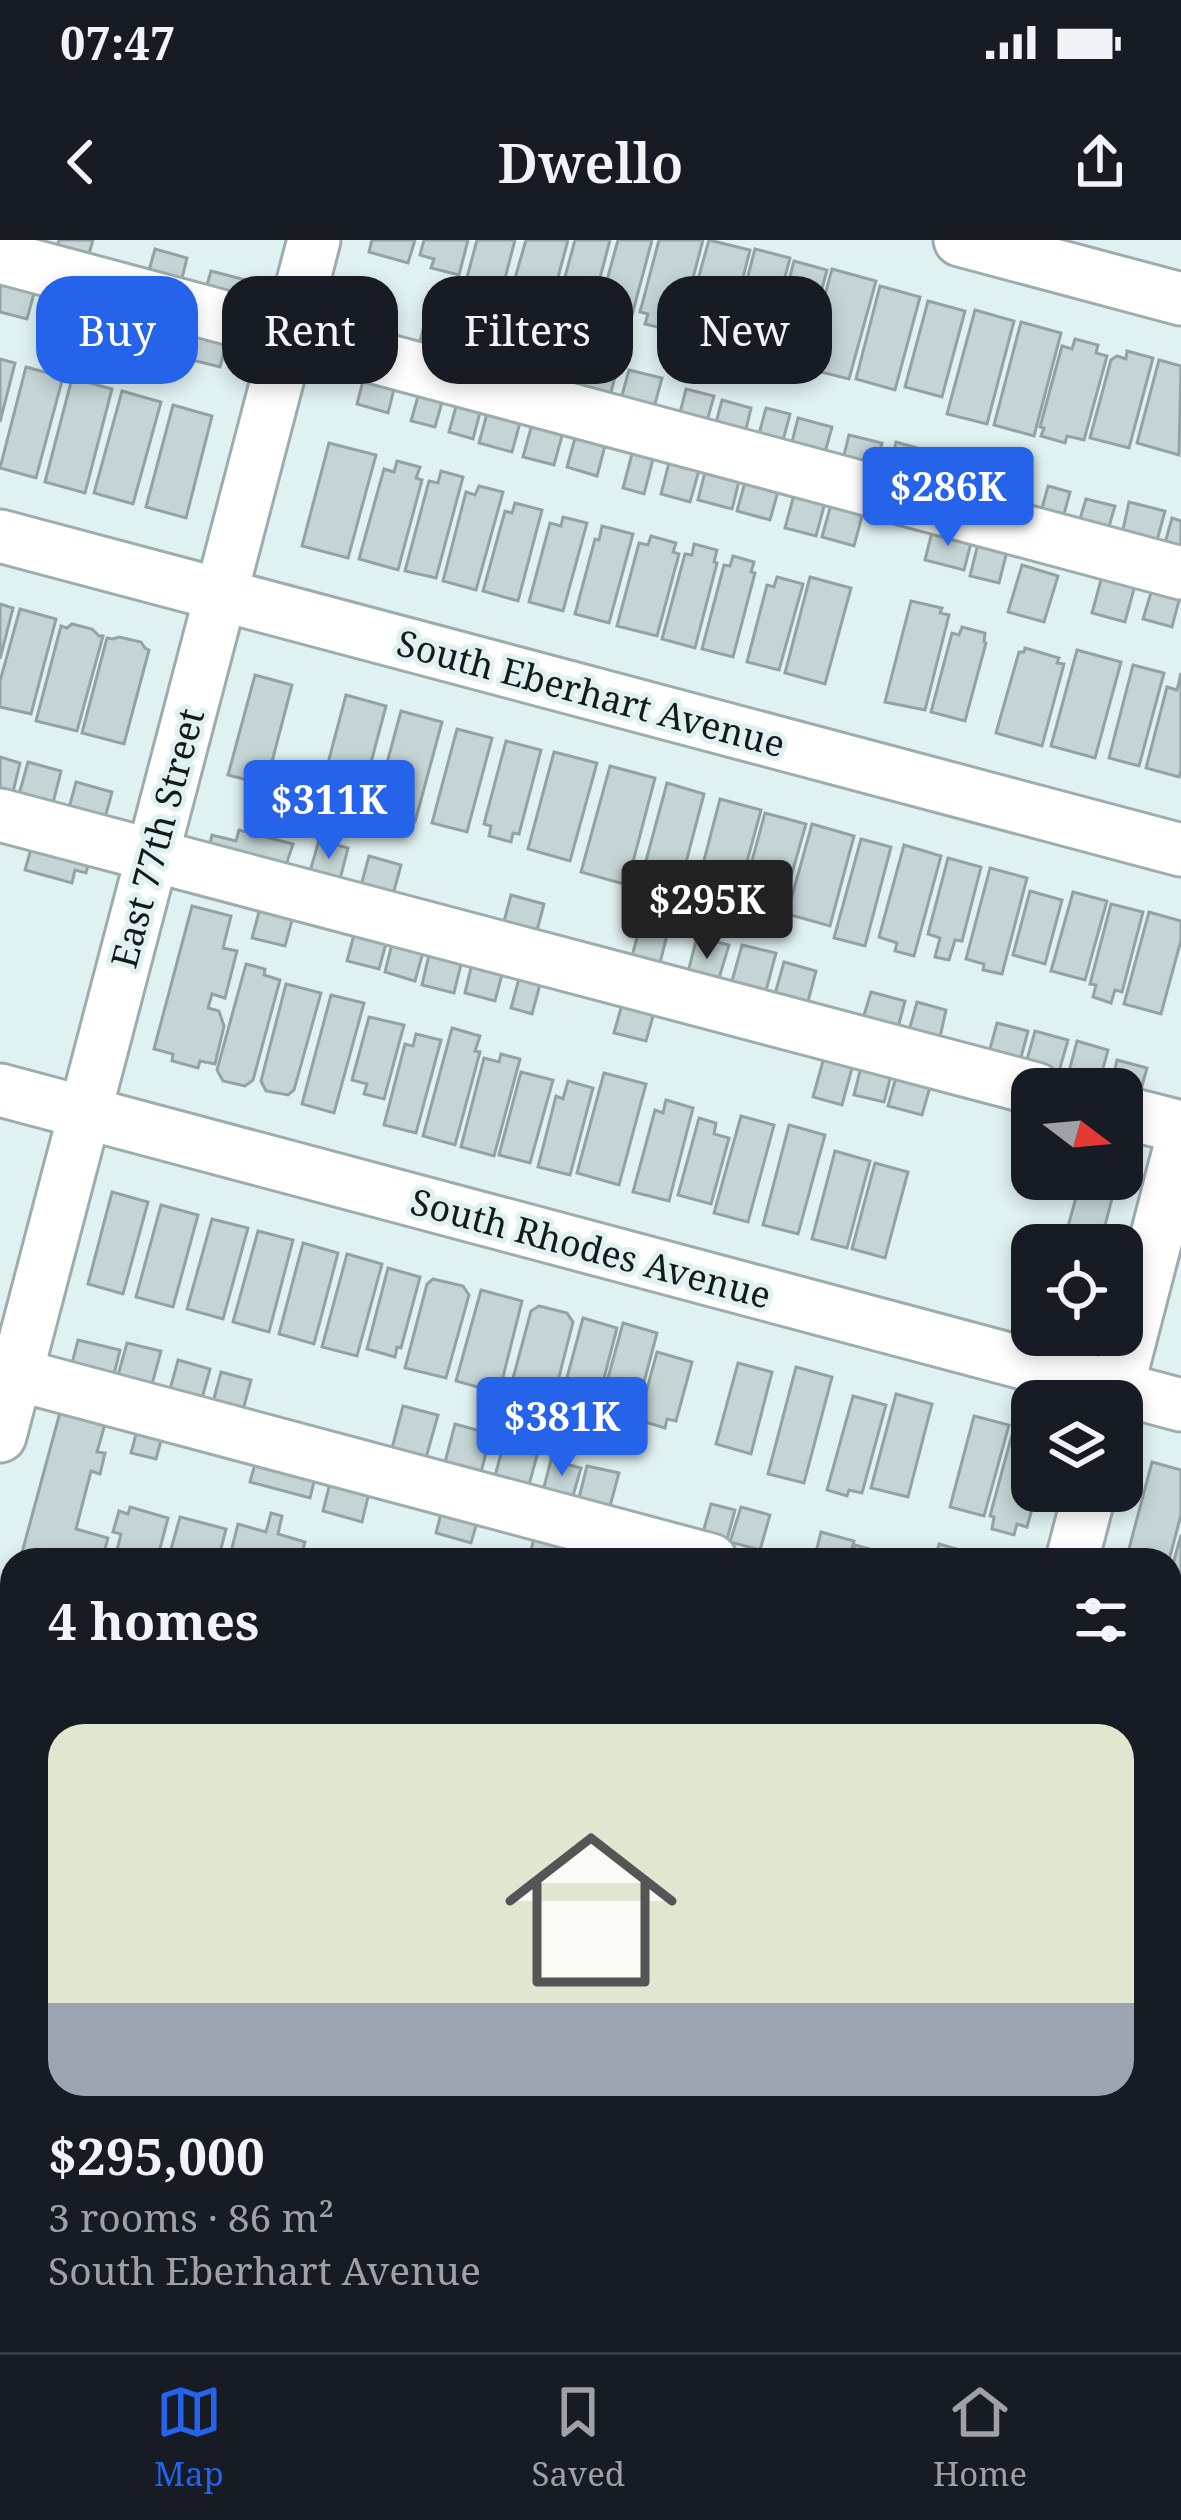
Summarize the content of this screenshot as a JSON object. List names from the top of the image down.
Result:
{
  "streets": {
    "street": ["South Eberhart Avenue", "East 77th Street", "South Rhodes Avenue"]
  },
  "crossings": [
    ["South Eberhart Avenue", "East 77th Street"],
    ["East 77th Street", "South Rhodes Avenue"]
  ],
  "north": "right",
  "page": {
    "status": "07:47",
    "header": "Dwello",
    "chip": [
      "Buy",
      "Rent",
      "Filters",
      "New"
    ],
    "price": [
      "$286K",
      "$311K",
      "$295K",
      "$381K"
    ],
    "heading": "4 homes",
    "list": [
      {
        "name": "$295,000",
        "note": "3 rooms · 86 m² · South Eberhart Avenue"
      }
    ],
    "tabs": ["Map", "Saved", "Home"]
  }
}
